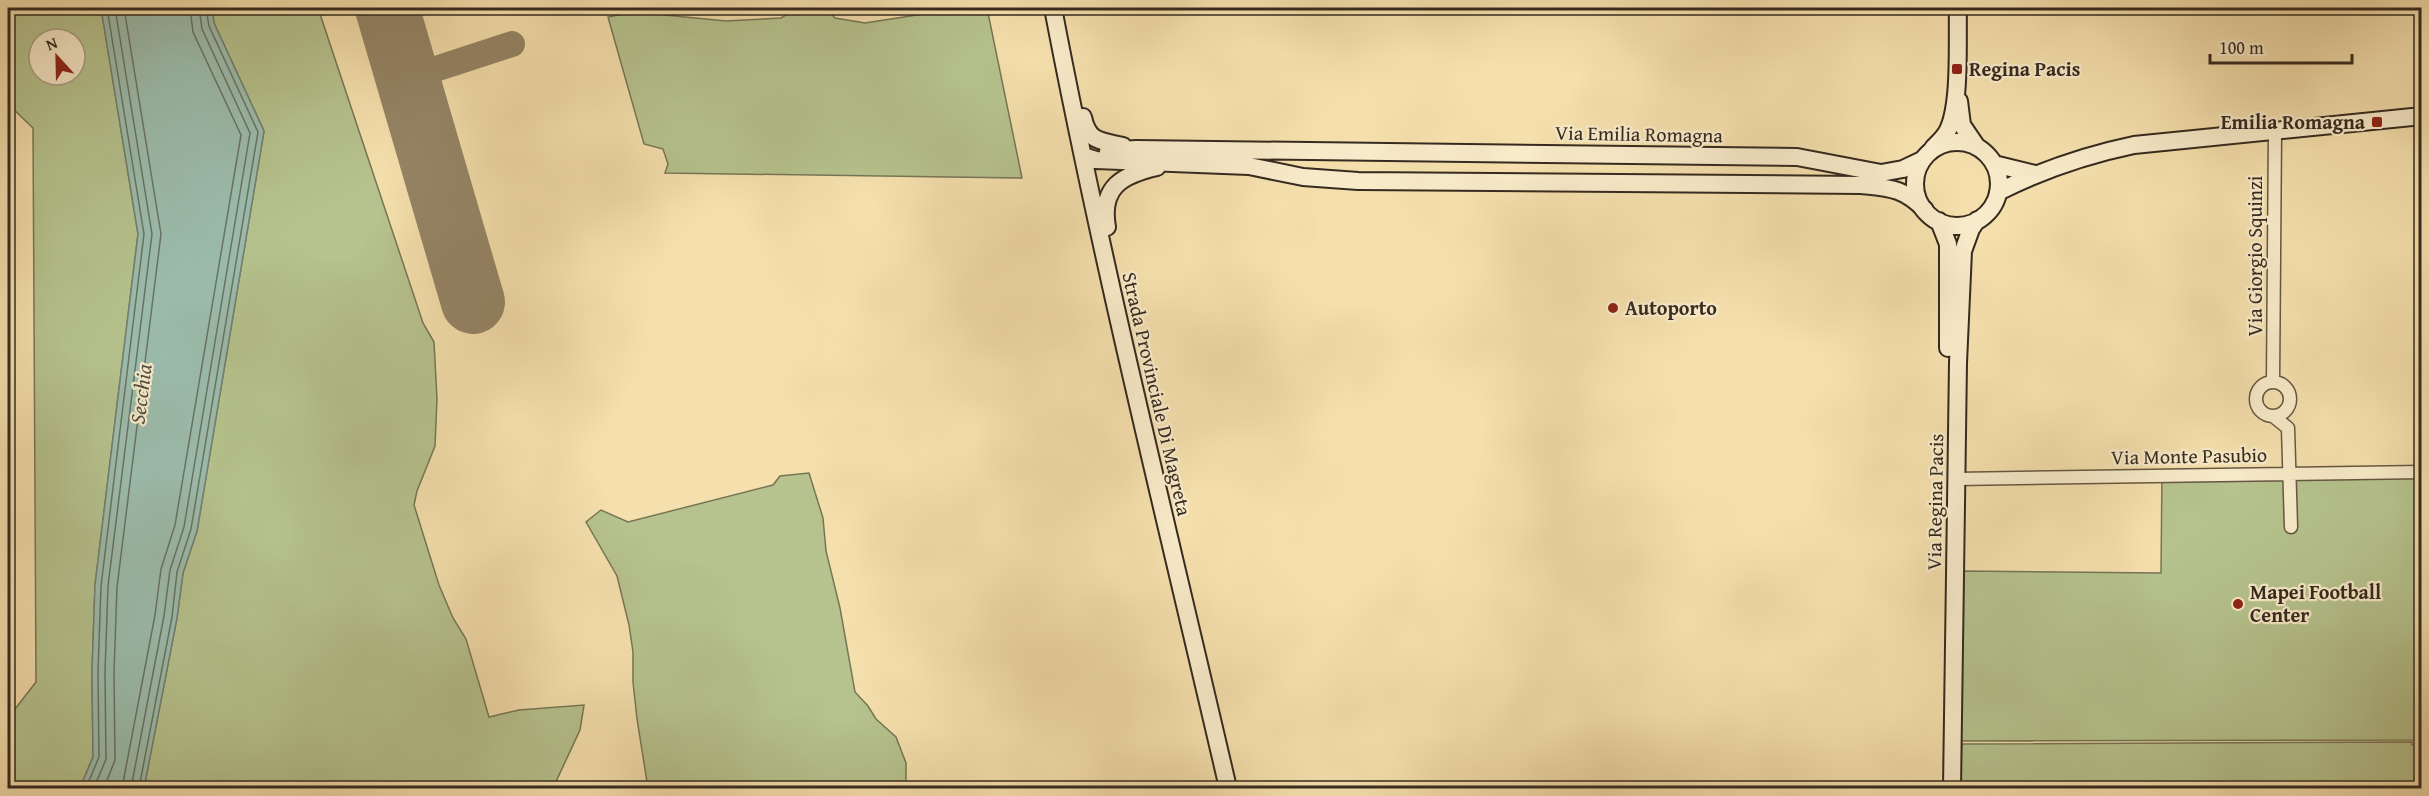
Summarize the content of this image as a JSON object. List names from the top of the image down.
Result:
{
  "streets": {
    "street": [
      "Via Emilia Romagna",
      "Via Giorgio Squinzi",
      "Strada Provinciale Di Magreta",
      "Via Monte Pasubio",
      "Via Regina Pacis"
    ]
  },
  "crossings": [
    ["Via Emilia Romagna", "Strada Provinciale Di Magreta"],
    ["Via Emilia Romagna", "Via Regina Pacis"],
    ["Via Monte Pasubio", "Via Regina Pacis"]
  ],
  "water": ["Secchia"],
  "places": {
    "transit": ["Regina Pacis", "Emilia Romagna"],
    "other": ["Autoporto", "Mapei Football Center"]
  },
  "scale_bar": "100 m",
  "north": "top"
}
